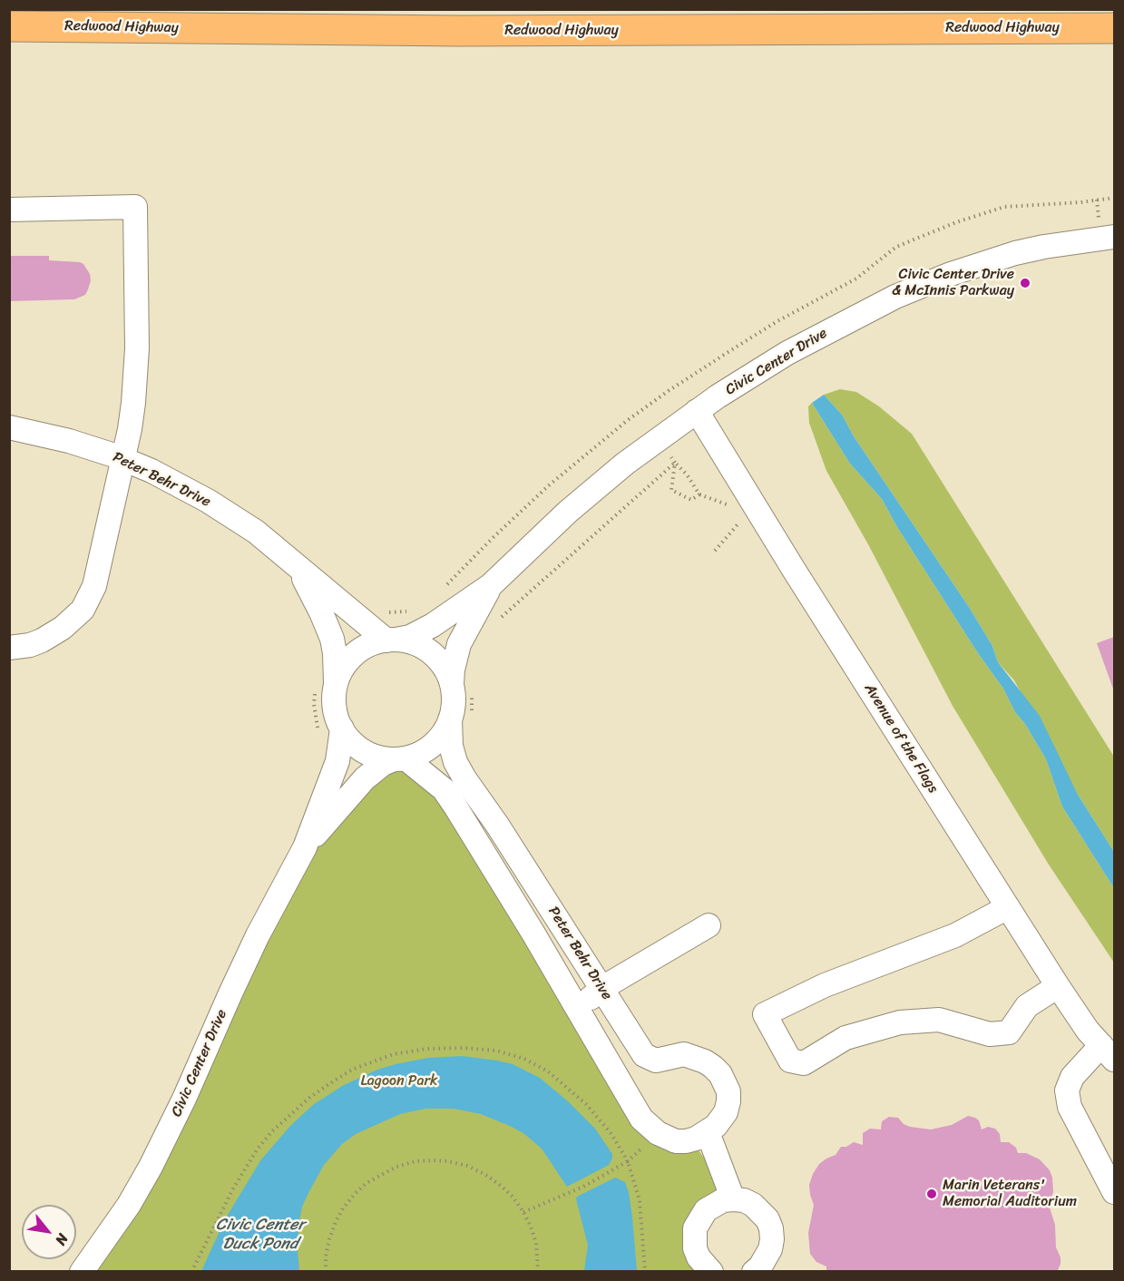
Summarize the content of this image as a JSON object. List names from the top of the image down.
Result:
{
  "streets": {
    "highway": ["Redwood Highway"],
    "street": ["Civic Center Drive", "Peter Behr Drive", "Avenue of the Flags"]
  },
  "crossings": [
    ["Civic Center Drive", "Peter Behr Drive"],
    ["Civic Center Drive", "Avenue of the Flags"]
  ],
  "water": ["Civic Center Duck Pond"],
  "parks": ["Lagoon Park"],
  "places": ["Civic Center Drive & McInnis Parkway", "Marin Veterans' Memorial Auditorium"],
  "north": "bottom right"
}
